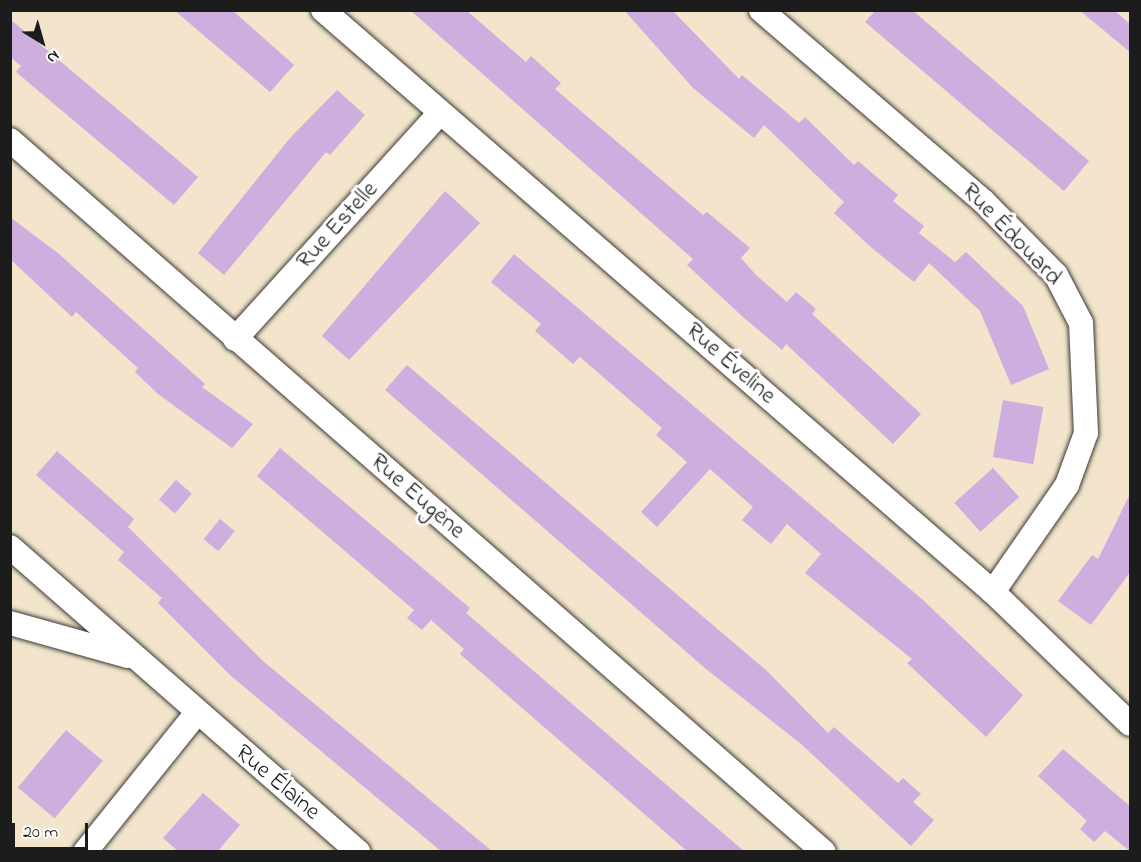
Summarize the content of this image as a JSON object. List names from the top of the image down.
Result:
{
  "streets": {
    "street": [
      "Rue Estelle",
      "Rue Édouard",
      "Rue Éveline",
      "Rue Eugène",
      "Rue Élaine"
    ]
  },
  "crossings": [
    ["Rue Estelle", "Rue Éveline"],
    ["Rue Estelle", "Rue Eugène"],
    ["Rue Édouard", "Rue Éveline"]
  ],
  "scale_bar": "20 m",
  "north": "bottom right"
}
